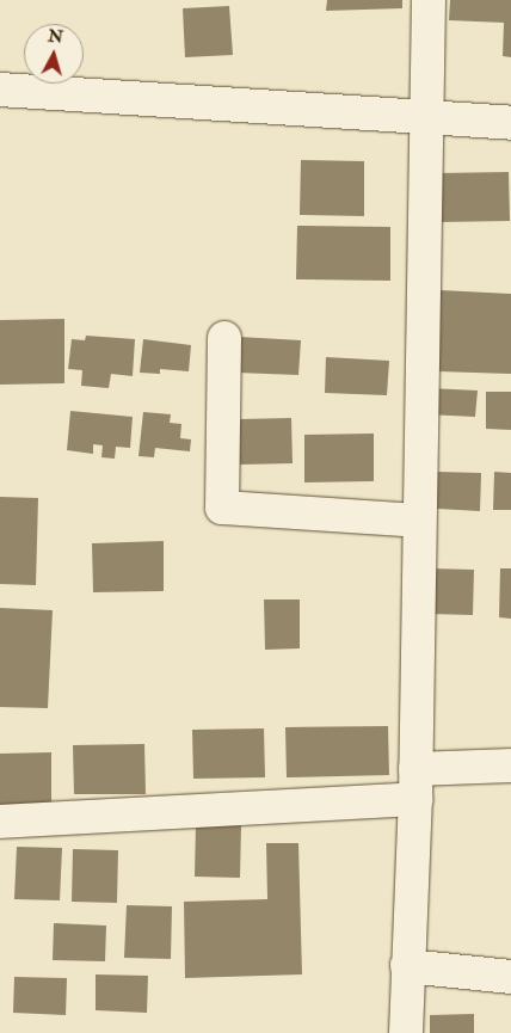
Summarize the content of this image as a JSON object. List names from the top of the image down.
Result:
{
  "north": "top"
}
